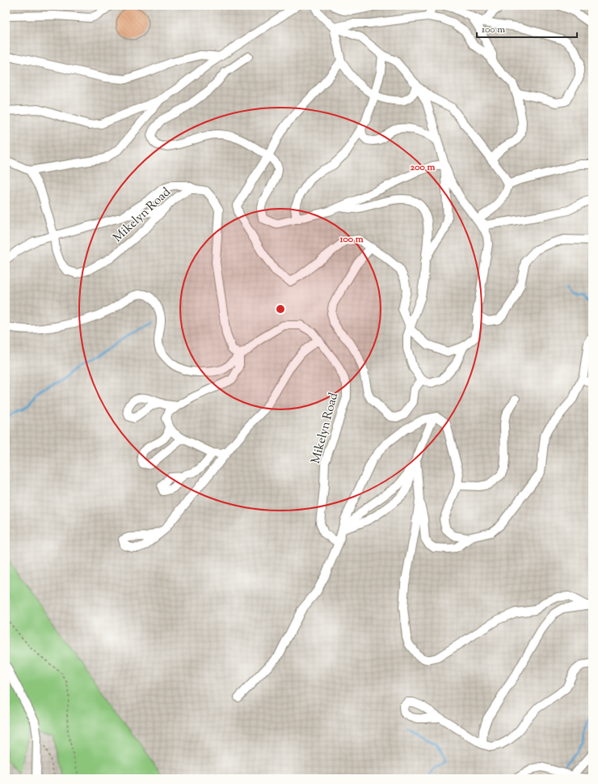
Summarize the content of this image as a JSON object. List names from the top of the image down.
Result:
{
  "streets": {
    "street": ["Mikelyn Road"]
  },
  "scale_bar": "100 m",
  "rings": ["200 m", "100 m"]
}
